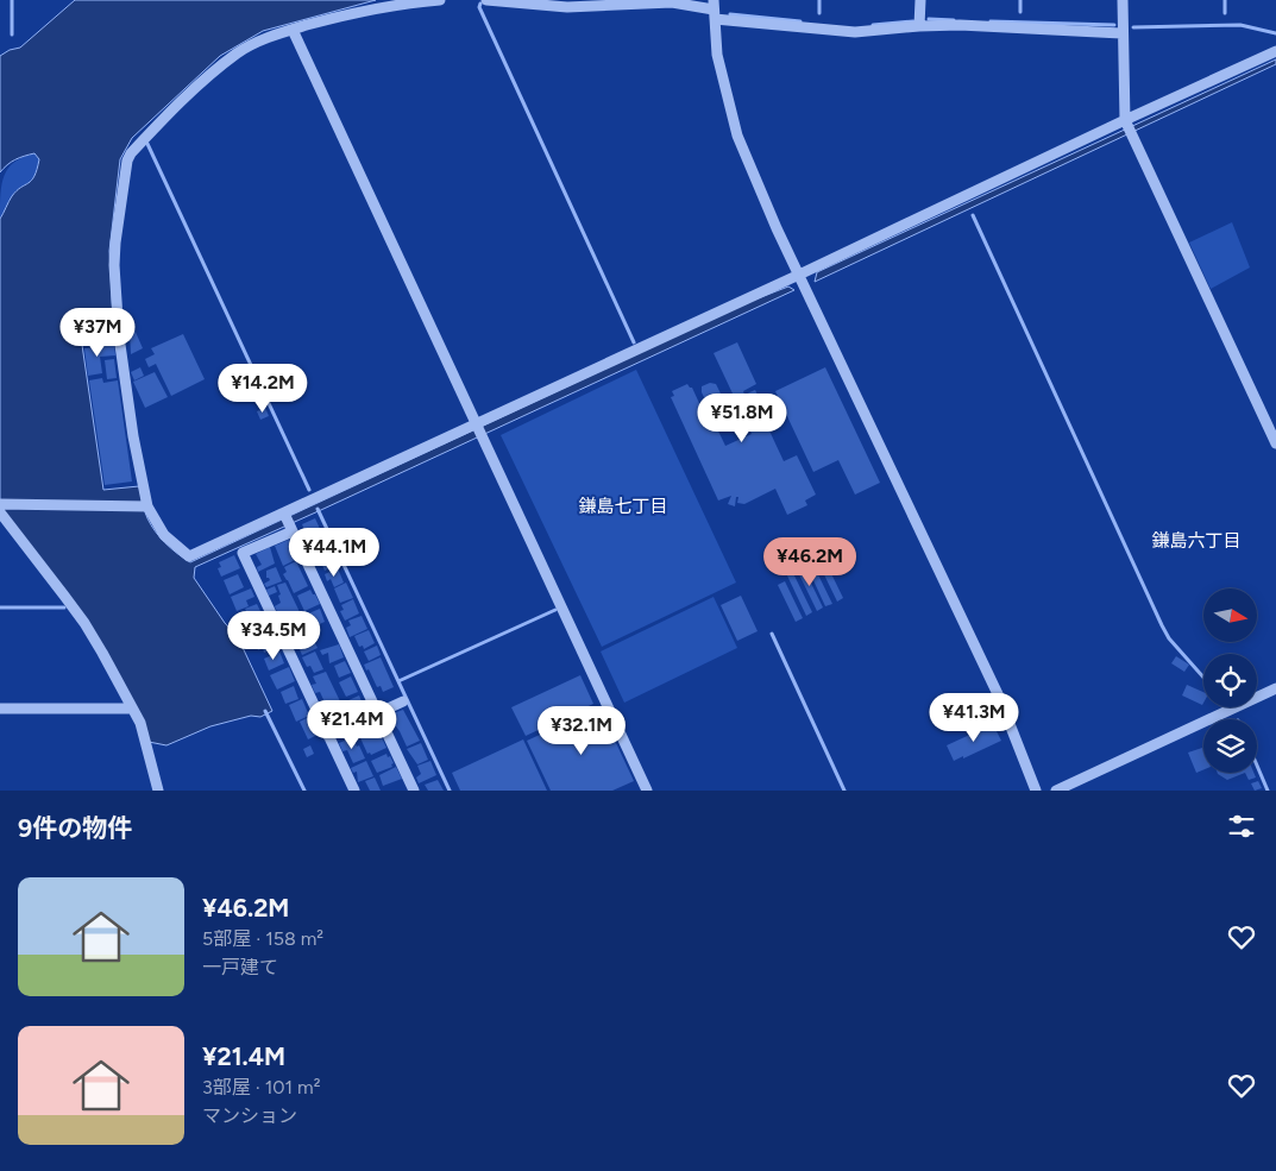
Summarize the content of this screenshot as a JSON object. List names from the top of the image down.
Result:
{
  "districts": ["鎌島七丁目", "鎌島六丁目"],
  "north": "right",
  "page": {
    "price": [
      "¥37M",
      "¥14.2M",
      "¥51.8M",
      "¥44.1M",
      "¥46.2M",
      "¥34.5M",
      "¥41.3M",
      "¥21.4M",
      "¥32.1M"
    ],
    "heading": "9件の物件",
    "list": [
      {
        "name": "¥46.2M",
        "note": "5部屋 · 158 m² · 一戸建て"
      },
      {
        "name": "¥21.4M",
        "note": "3部屋 · 101 m² · マンション"
      }
    ]
  }
}
